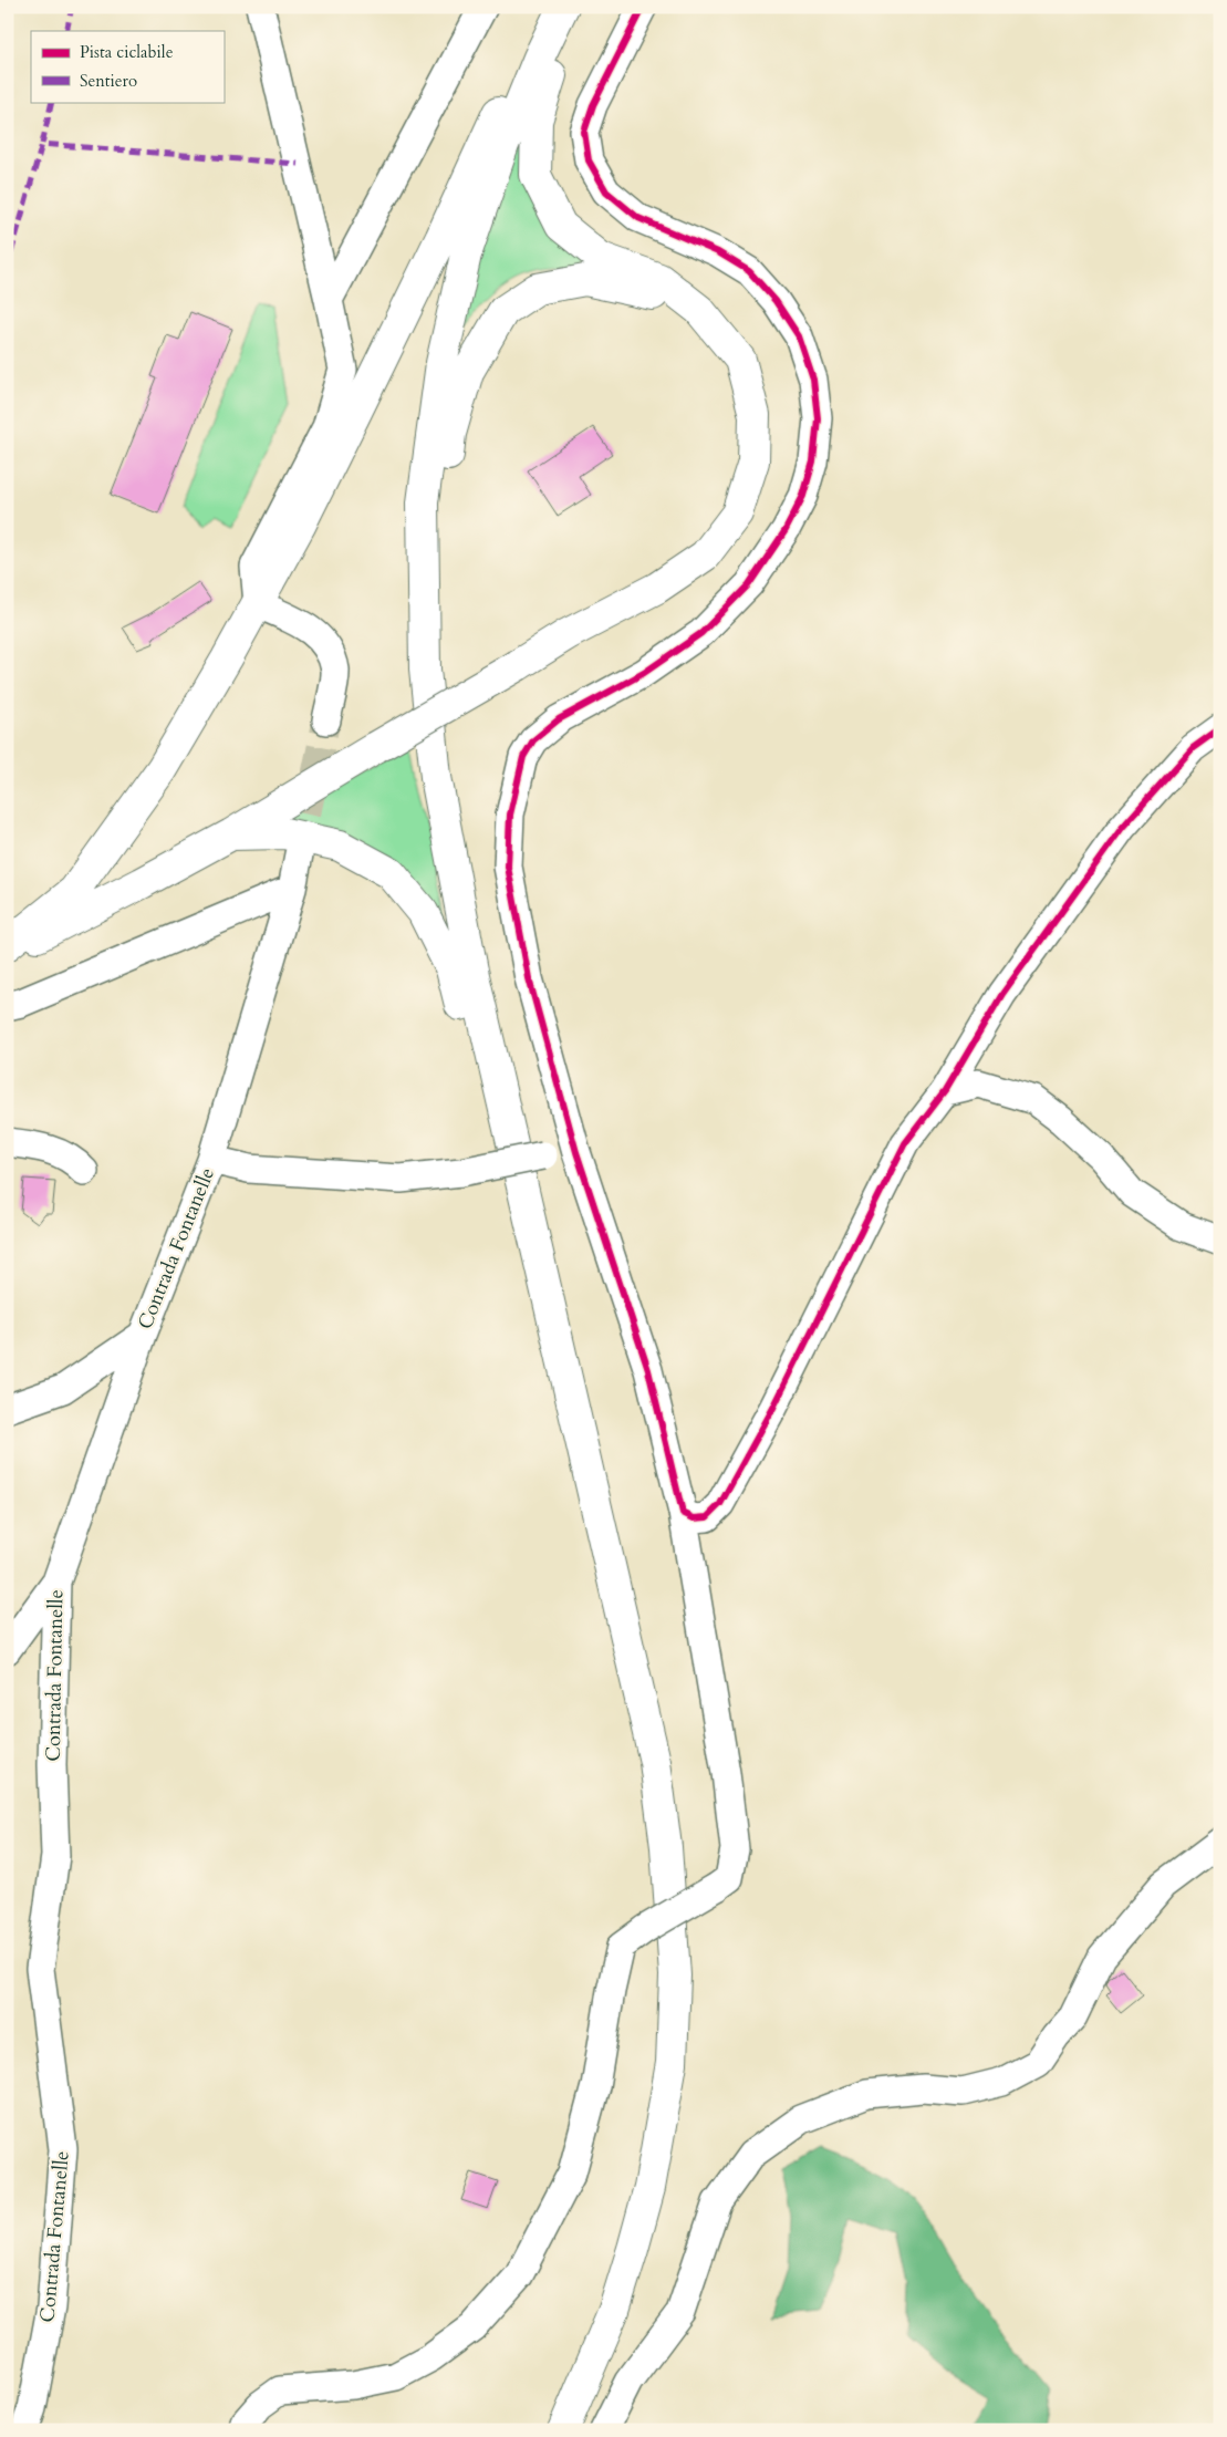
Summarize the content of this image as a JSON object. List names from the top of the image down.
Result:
{
  "streets": {
    "street": ["Contrada Fontanelle"]
  },
  "legend": ["Pista ciclabile", "Sentiero"]
}
